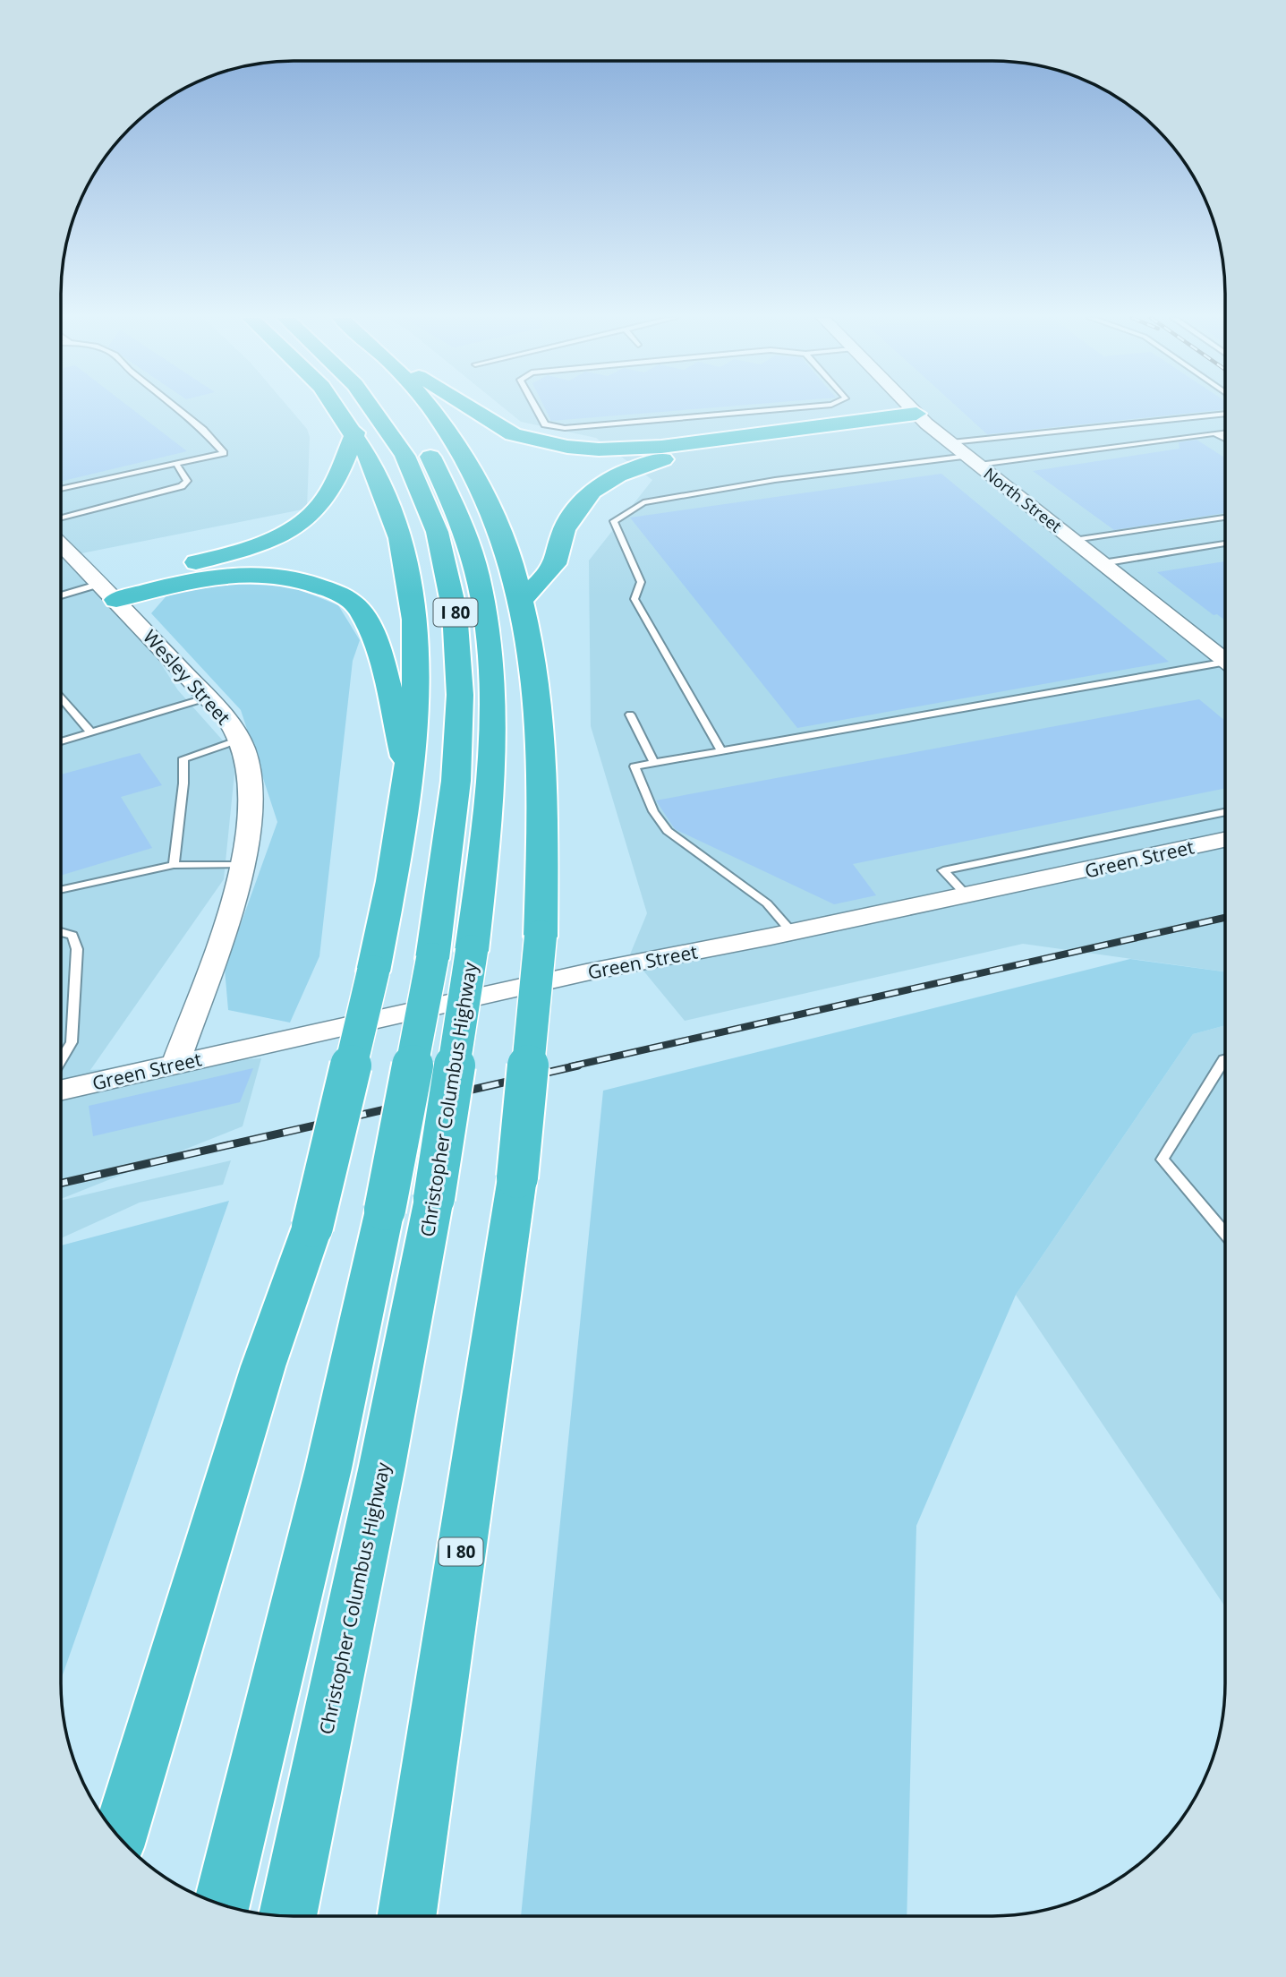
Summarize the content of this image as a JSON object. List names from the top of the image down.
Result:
{
  "streets": {
    "highway": ["I 80", "Christopher Columbus Highway"],
    "street": ["North Street", "Wesley Street", "Green Street"]
  },
  "crossings": [
    ["Wesley Street", "Green Street"]
  ]
}
